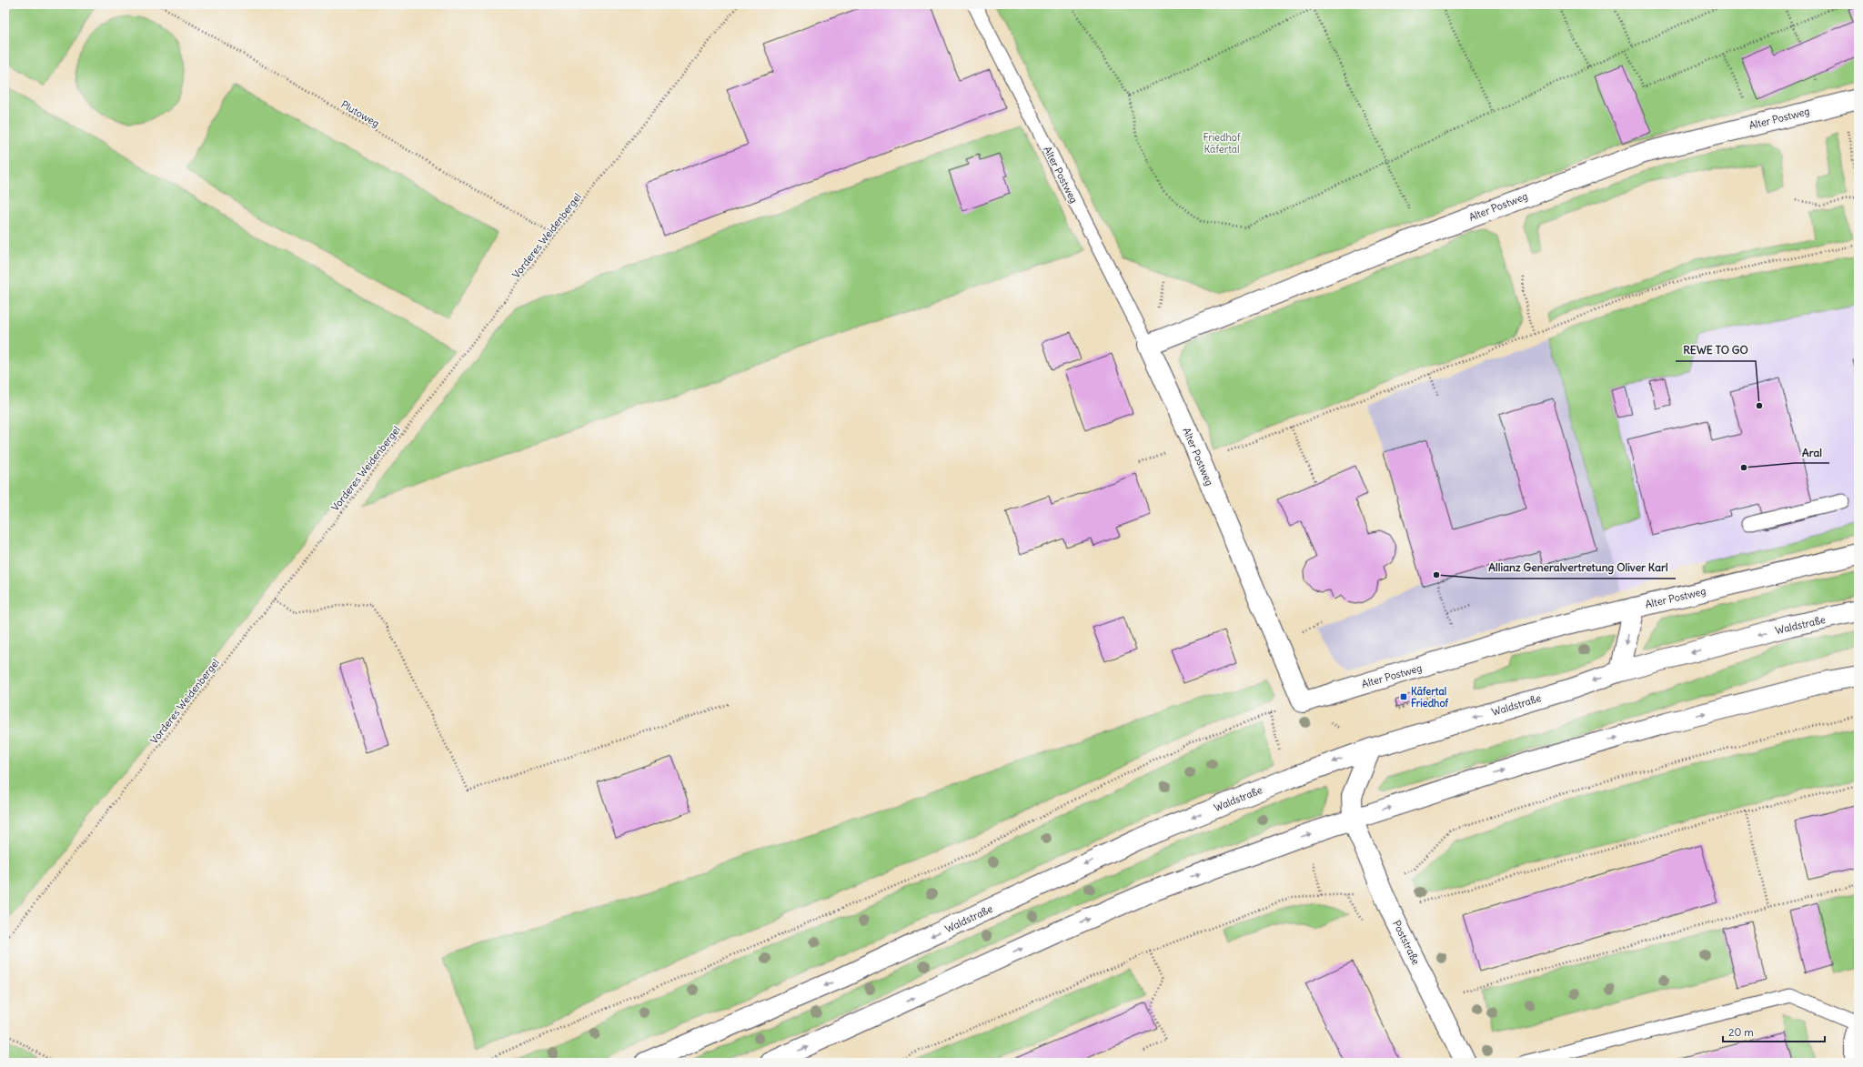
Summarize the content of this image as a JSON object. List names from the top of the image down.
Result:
{
  "streets": {
    "main road": ["Alter Postweg", "Waldstraße", "Poststraße"],
    "path": ["Plutoweg", "Vorderes Weidenbergel"]
  },
  "crossings": [
    ["Plutoweg", "Vorderes Weidenbergel"],
    ["Waldstraße", "Poststraße"]
  ],
  "parks": ["Friedhof Käfertal"],
  "places": {
    "other": ["REWE TO GO", "Aral", "Allianz Generalvertretung Oliver Karl"],
    "transit": ["Käfertal Friedhof"]
  },
  "scale_bar": "20 m"
}
